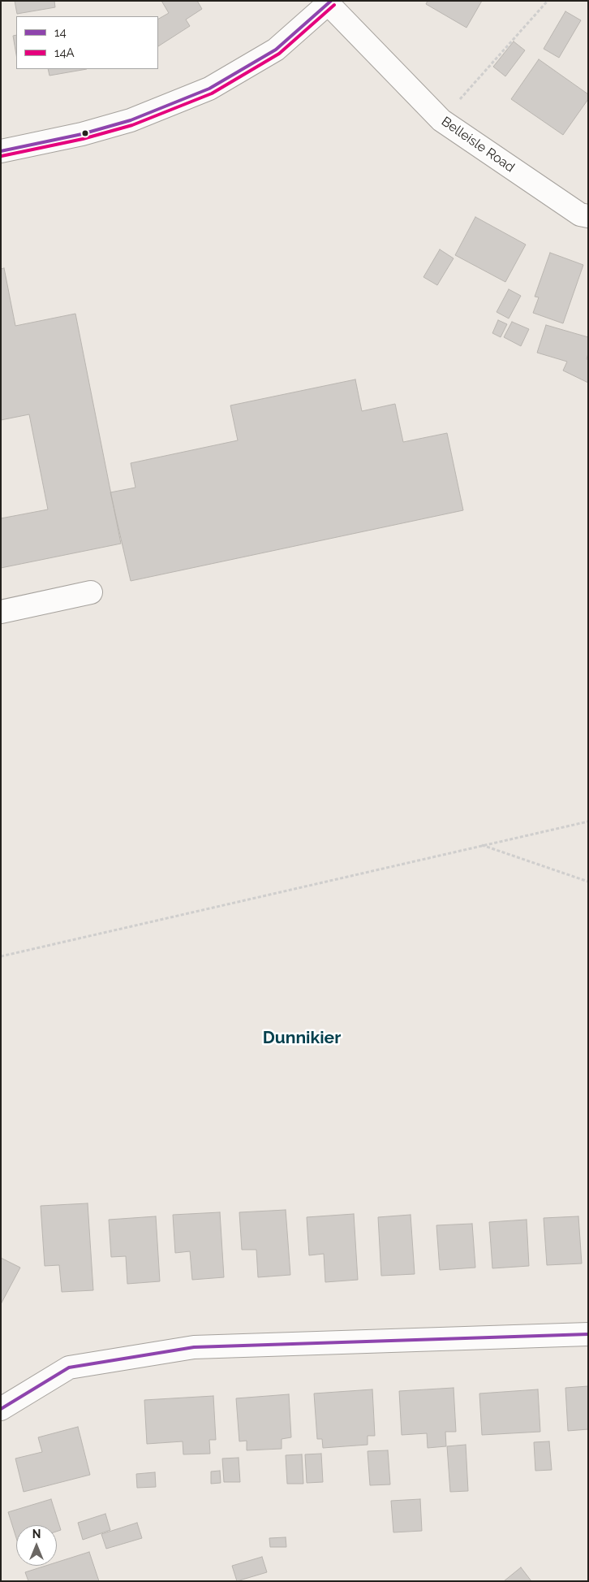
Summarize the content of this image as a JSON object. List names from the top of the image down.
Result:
{
  "streets": {
    "street": ["Belleisle Road"]
  },
  "districts": ["Dunnikier"],
  "lines": ["transit line 14", "transit line 14A"],
  "legend": ["14", "14A"],
  "north": "top"
}
